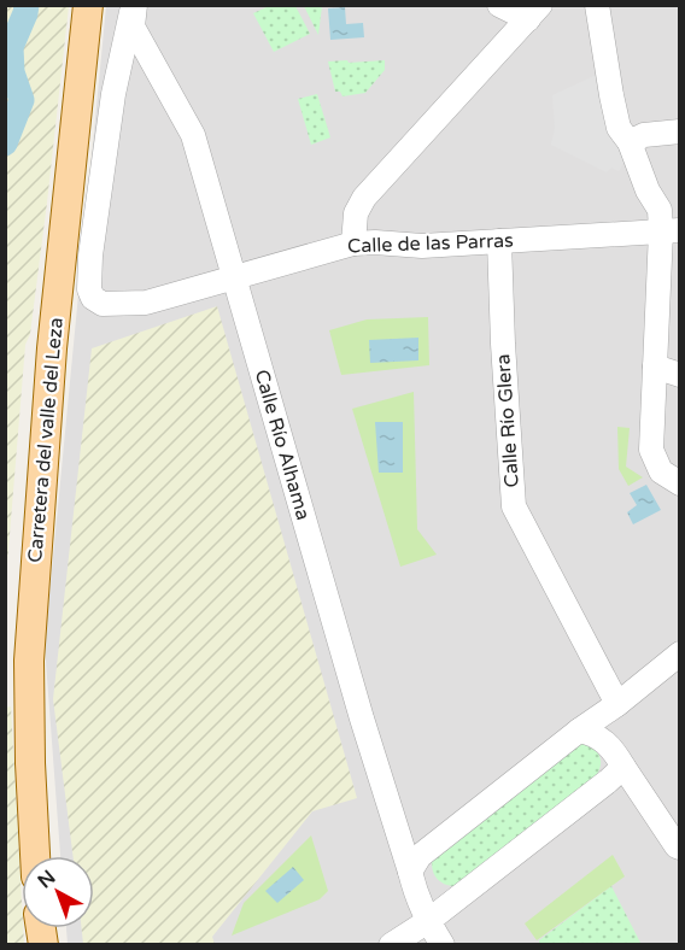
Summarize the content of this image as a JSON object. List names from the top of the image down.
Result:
{
  "streets": {
    "main road": ["Carretera del valle del Leza"],
    "street": ["Calle de las Parras", "Calle Río Glera", "Calle Río Alhama"]
  },
  "crossings": [
    ["Calle de las Parras", "Calle Río Glera"],
    ["Calle de las Parras", "Calle Río Alhama"]
  ],
  "north": "top left"
}
